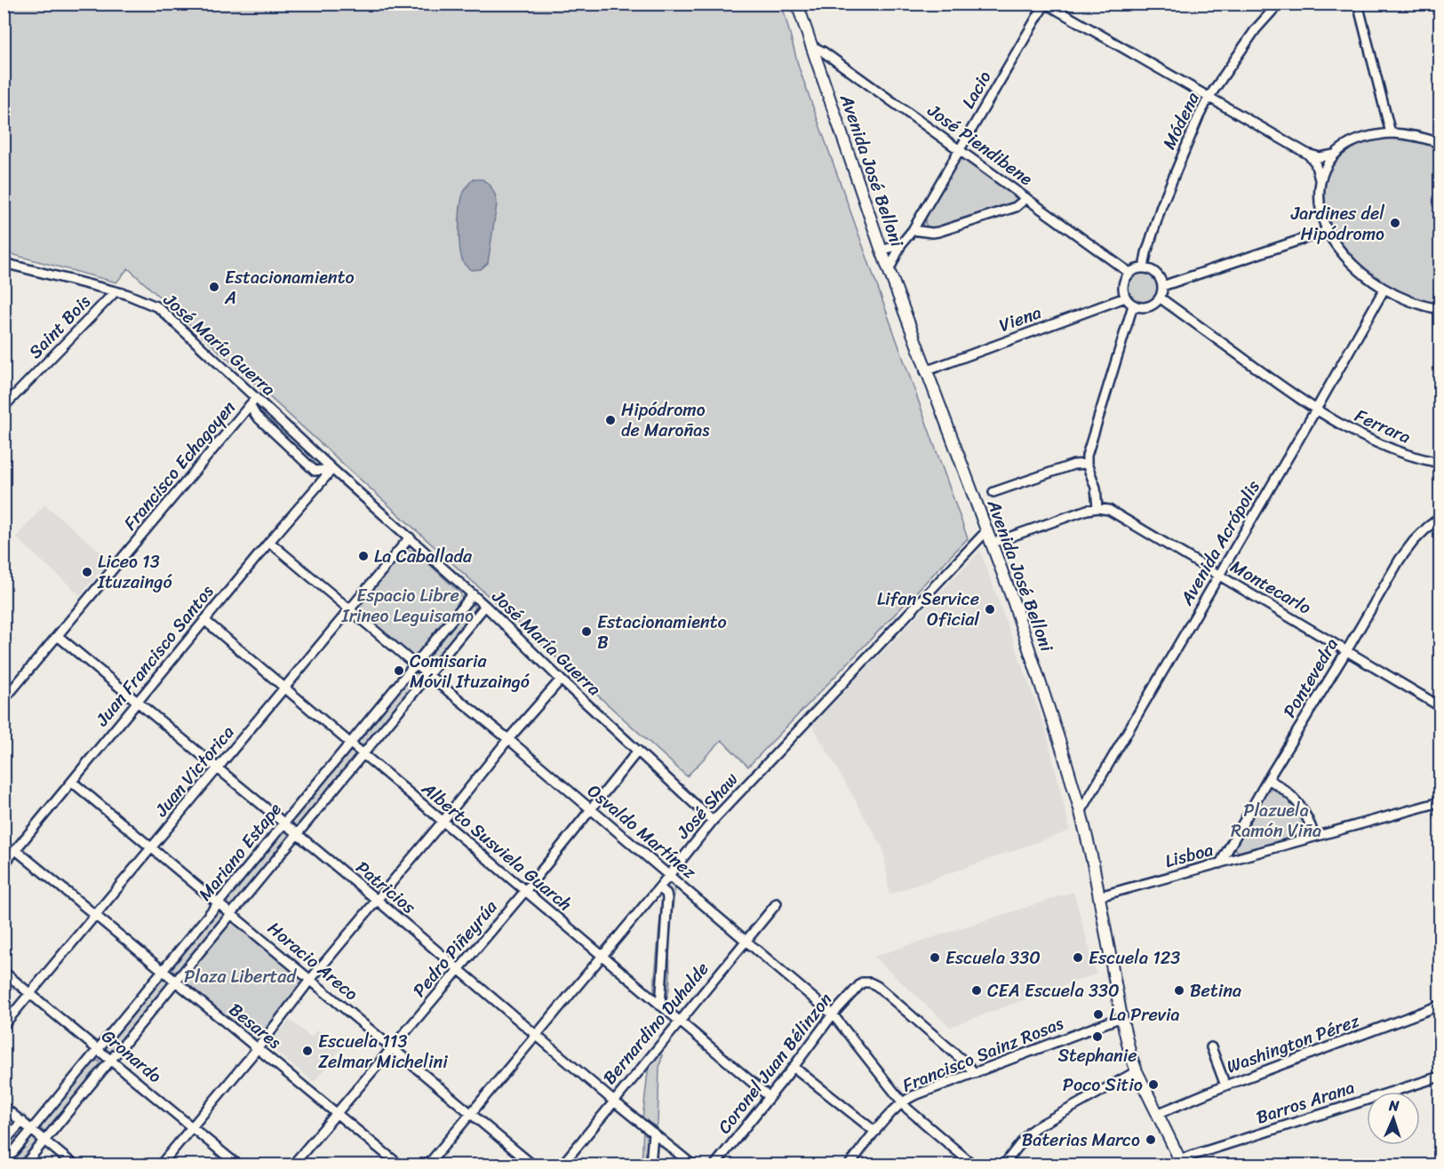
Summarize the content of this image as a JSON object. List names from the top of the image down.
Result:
{
  "streets": {
    "main road": ["Avenida José Belloni"],
    "street": [
      "Lacio",
      "Módena",
      "José Piendibene",
      "Viena",
      "Saint Bois",
      "José María Guerra",
      "Ferrara",
      "Francisco Echagoyen",
      "Avenida Acrópolis",
      "Montecarlo",
      "Juan Francisco Santos",
      "Pontevedra",
      "Juan Victorica",
      "José Shaw",
      "Osvaldo Martínez",
      "Alberto Susviela Guarch",
      "Mariano Estape",
      "Lisboa",
      "Patricios",
      "Pedro Piñeyrúa",
      "Horacio Areco",
      "Bernardino Duhalde",
      "Besares",
      "Washington Pérez",
      "Francisco Sainz Rosas",
      "Gronardo",
      "Coronel Juan Bélinzon",
      "Barros Arana"
    ]
  },
  "crossings": [
    ["Lacio", "José Piendibene"],
    ["Lacio", "Avenida José Belloni"],
    ["Módena", "José Piendibene"],
    ["Módena", "Viena"],
    ["José Piendibene", "Avenida José Belloni"],
    ["José Piendibene", "Viena"],
    ["Avenida José Belloni", "Viena"],
    ["Avenida José Belloni", "Avenida Acrópolis"],
    ["Avenida José Belloni", "José Shaw"],
    ["Avenida José Belloni", "Lisboa"],
    ["Avenida José Belloni", "Washington Pérez"],
    ["Avenida José Belloni", "Francisco Sainz Rosas"],
    ["Avenida José Belloni", "Barros Arana"],
    ["Saint Bois", "José María Guerra"],
    ["José María Guerra", "Francisco Echagoyen"],
    ["José María Guerra", "Juan Francisco Santos"],
    ["José María Guerra", "Juan Victorica"],
    ["José María Guerra", "José Shaw"],
    ["José María Guerra", "Mariano Estape"],
    ["José María Guerra", "Pedro Piñeyrúa"],
    ["Ferrara", "Avenida Acrópolis"],
    ["Francisco Echagoyen", "Patricios"],
    ["Avenida Acrópolis", "Montecarlo"],
    ["Montecarlo", "Pontevedra"],
    ["Juan Francisco Santos", "Osvaldo Martínez"],
    ["Juan Francisco Santos", "Alberto Susviela Guarch"],
    ["Juan Francisco Santos", "Patricios"],
    ["Juan Francisco Santos", "Horacio Areco"],
    ["Juan Francisco Santos", "Besares"],
    ["Pontevedra", "Lisboa"],
    ["Juan Victorica", "Osvaldo Martínez"],
    ["Juan Victorica", "Alberto Susviela Guarch"],
    ["Juan Victorica", "Patricios"],
    ["Juan Victorica", "Horacio Areco"],
    ["Juan Victorica", "Besares"],
    ["Juan Victorica", "Gronardo"],
    ["José Shaw", "Osvaldo Martínez"],
    ["José Shaw", "Alberto Susviela Guarch"],
    ["José Shaw", "Patricios"],
    ["José Shaw", "Horacio Areco"],
    ["Osvaldo Martínez", "Mariano Estape"],
    ["Osvaldo Martínez", "Pedro Piñeyrúa"],
    ["Osvaldo Martínez", "Bernardino Duhalde"],
    ["Osvaldo Martínez", "Francisco Sainz Rosas"],
    ["Osvaldo Martínez", "Coronel Juan Bélinzon"],
    ["Alberto Susviela Guarch", "Mariano Estape"],
    ["Alberto Susviela Guarch", "Pedro Piñeyrúa"],
    ["Alberto Susviela Guarch", "Bernardino Duhalde"],
    ["Alberto Susviela Guarch", "Coronel Juan Bélinzon"],
    ["Mariano Estape", "Patricios"],
    ["Mariano Estape", "Horacio Areco"],
    ["Mariano Estape", "Besares"],
    ["Mariano Estape", "Gronardo"],
    ["Patricios", "Pedro Piñeyrúa"],
    ["Patricios", "Bernardino Duhalde"],
    ["Pedro Piñeyrúa", "Horacio Areco"],
    ["Pedro Piñeyrúa", "Besares"],
    ["Francisco Sainz Rosas", "Coronel Juan Bélinzon"]
  ],
  "parks": ["Espacio Libre Irineo Leguisamo", "Plazuela Ramón Viña", "Plaza Libertad"],
  "places": [
    "Jardines del Hipódromo",
    "Estacionamiento A",
    "Hipódromo de Maroñas",
    "La Caballada",
    "Liceo 13 Ituzaingó",
    "Lifan Service Oficial",
    "Estacionamiento B",
    "Comisaria Móvil Ituzaingó",
    "Escuela 330",
    "Escuela 123",
    "CEA Escuela 330",
    "Betina",
    "La Previa",
    "Stephanie",
    "Escuela 113 Zelmar Michelini",
    "Poco Sitio",
    "Baterias Marco"
  ],
  "north": "top"
}
